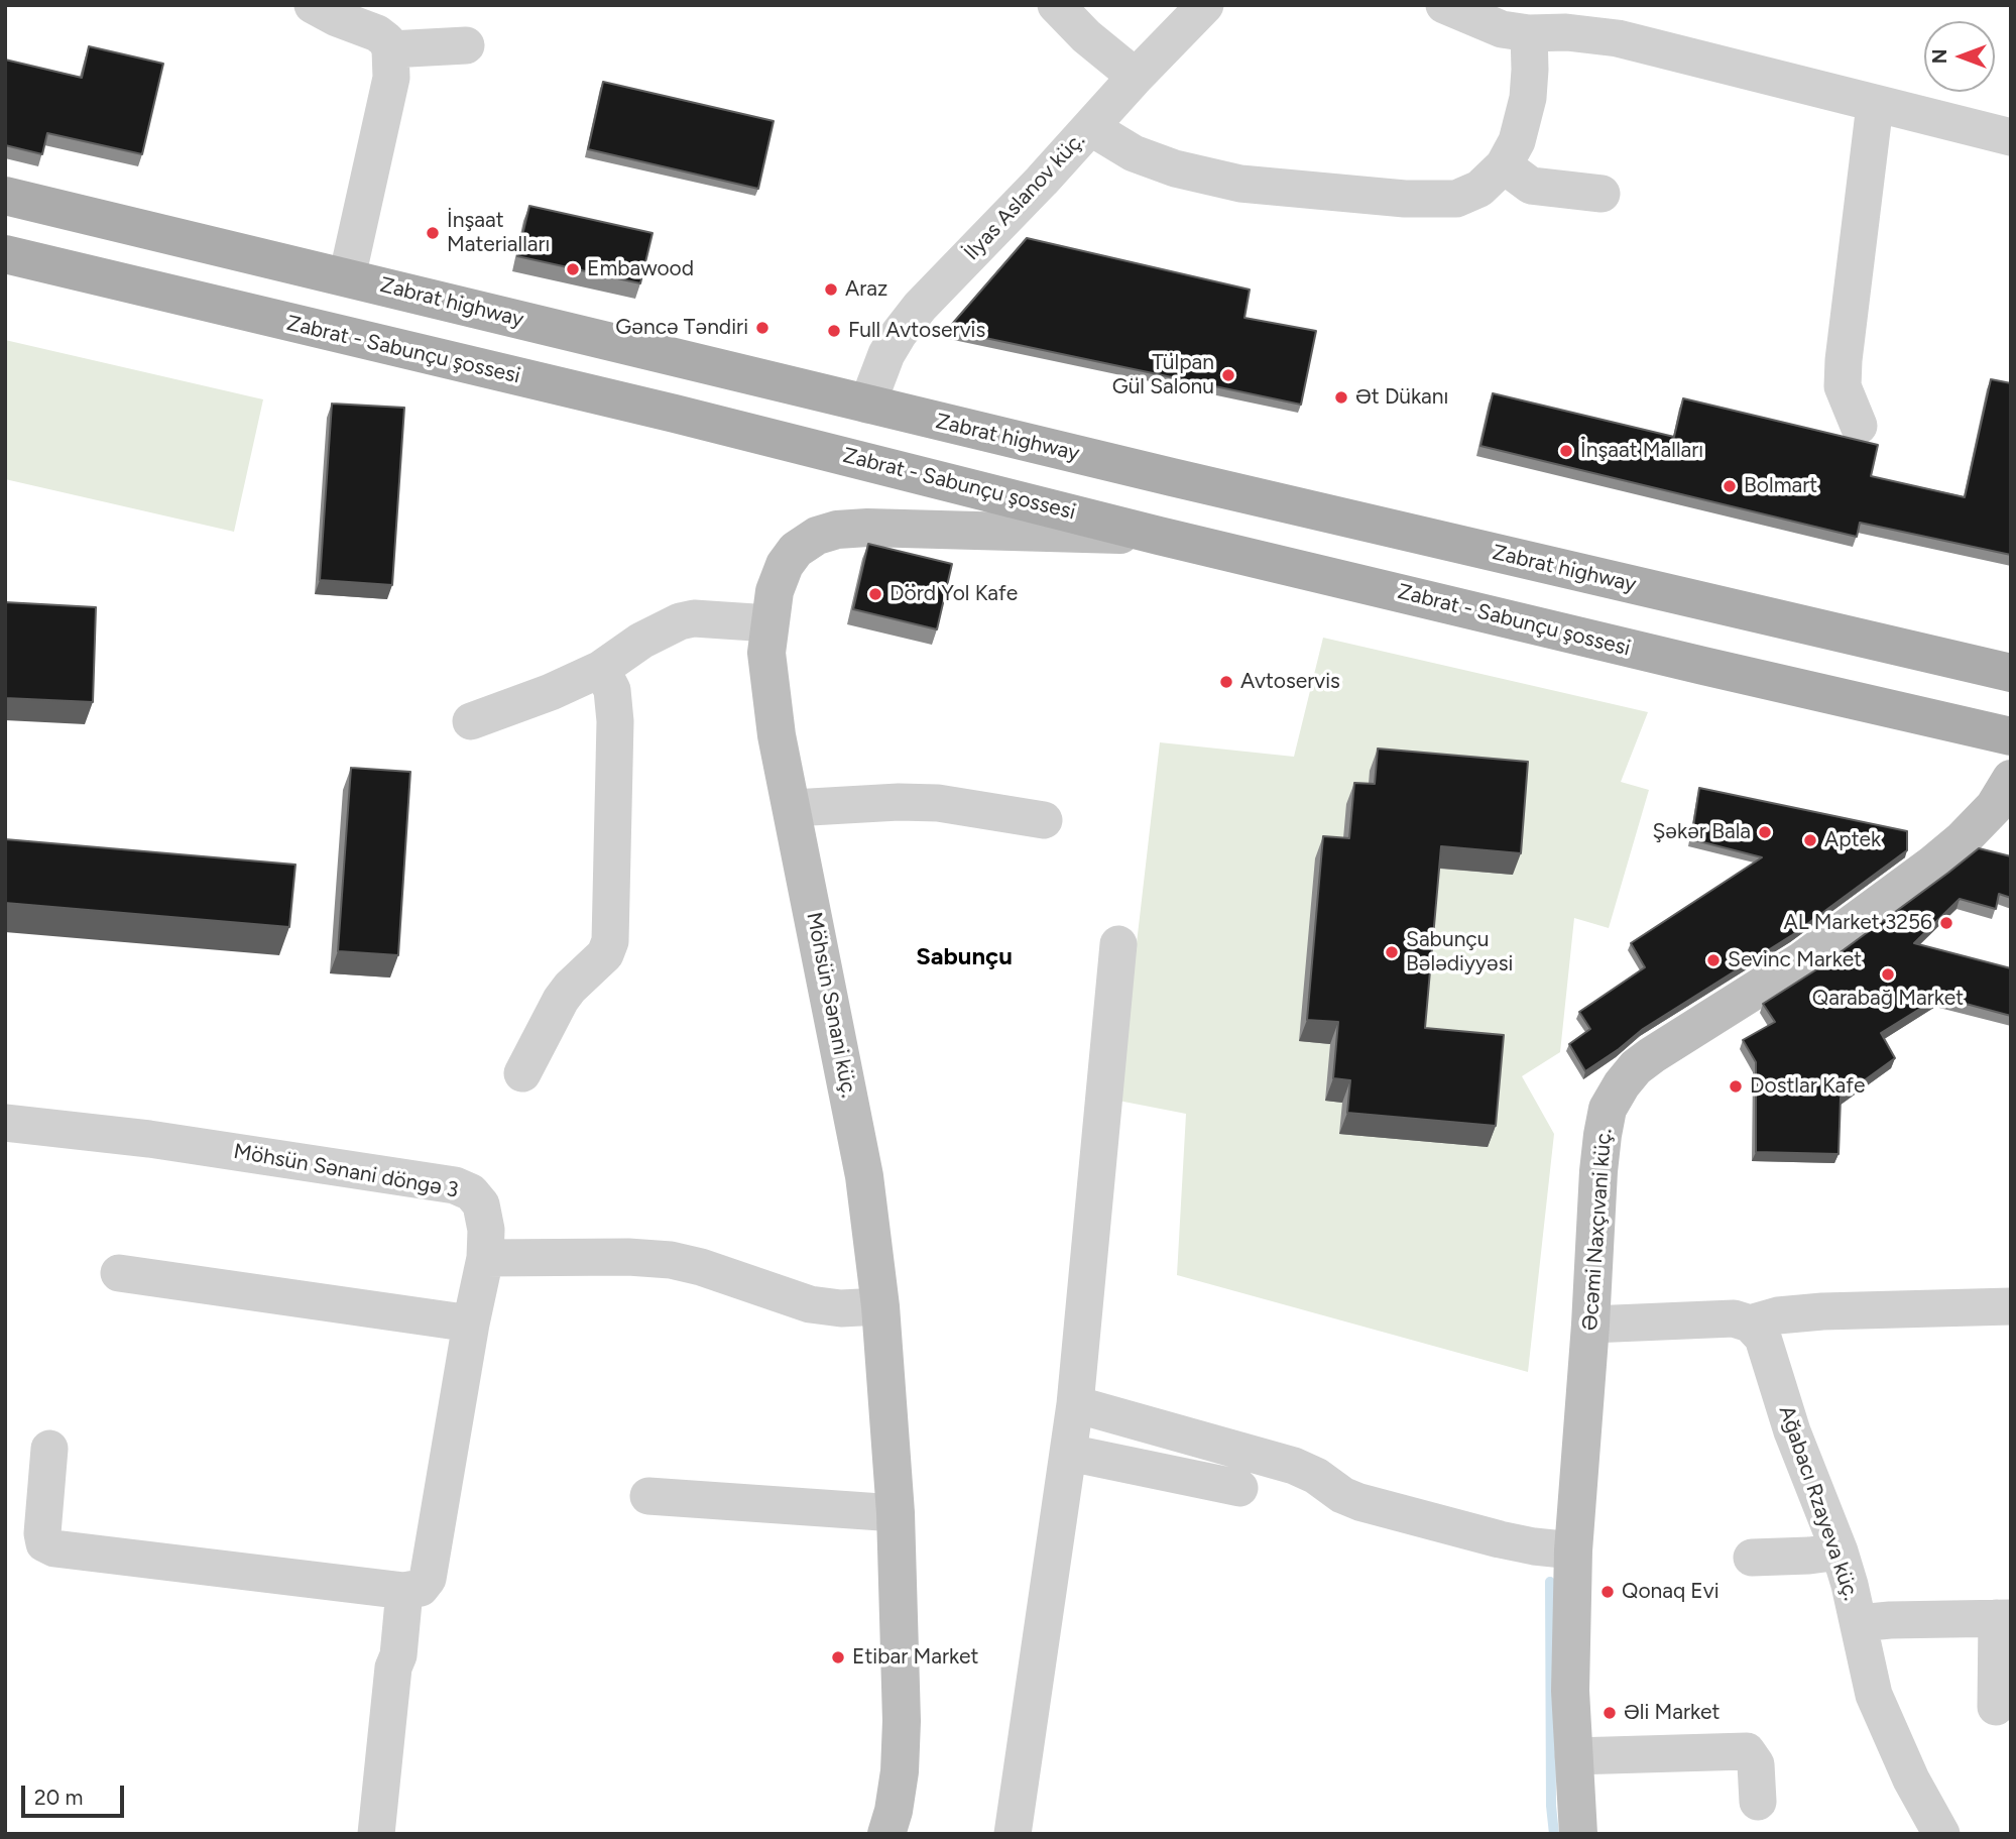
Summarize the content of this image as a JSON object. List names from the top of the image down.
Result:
{
  "streets": {
    "main road": ["Zabrat highway", "Zabrat - Sabunçu şossesi"],
    "street": [
      "İlyas Aslanov küç.",
      "Möhsün Sənani küç.",
      "Möhsün Sənani döngə 3",
      "Əcəmi Naxçıvani küç.",
      "Ağabacı Rzayeva küç."
    ]
  },
  "crossings": [
    ["İlyas Aslanov küç.", "Zabrat highway"],
    ["Zabrat - Sabunçu şossesi", "Möhsün Sənani küç."]
  ],
  "districts": ["Sabunçu"],
  "places": [
    "İnşaat Materialları",
    "Embawood",
    "Araz",
    "Gəncə Təndiri",
    "Full Avtoservis",
    "Tülpan Gül Salonu",
    "Ət Dükanı",
    "İnşaat Malları",
    "Bolmart",
    "Dörd Yol Kafe",
    "Avtoservis",
    "Şəkər Bala",
    "Aptek",
    "AL Market 3256",
    "Sabunçu Bələdiyyəsi",
    "Sevinc Market",
    "Qarabağ Market",
    "Dostlar Kafe",
    "Qonaq Evi",
    "Etibar Market",
    "Əli Market"
  ],
  "scale_bar": "20 m",
  "north": "left"
}
